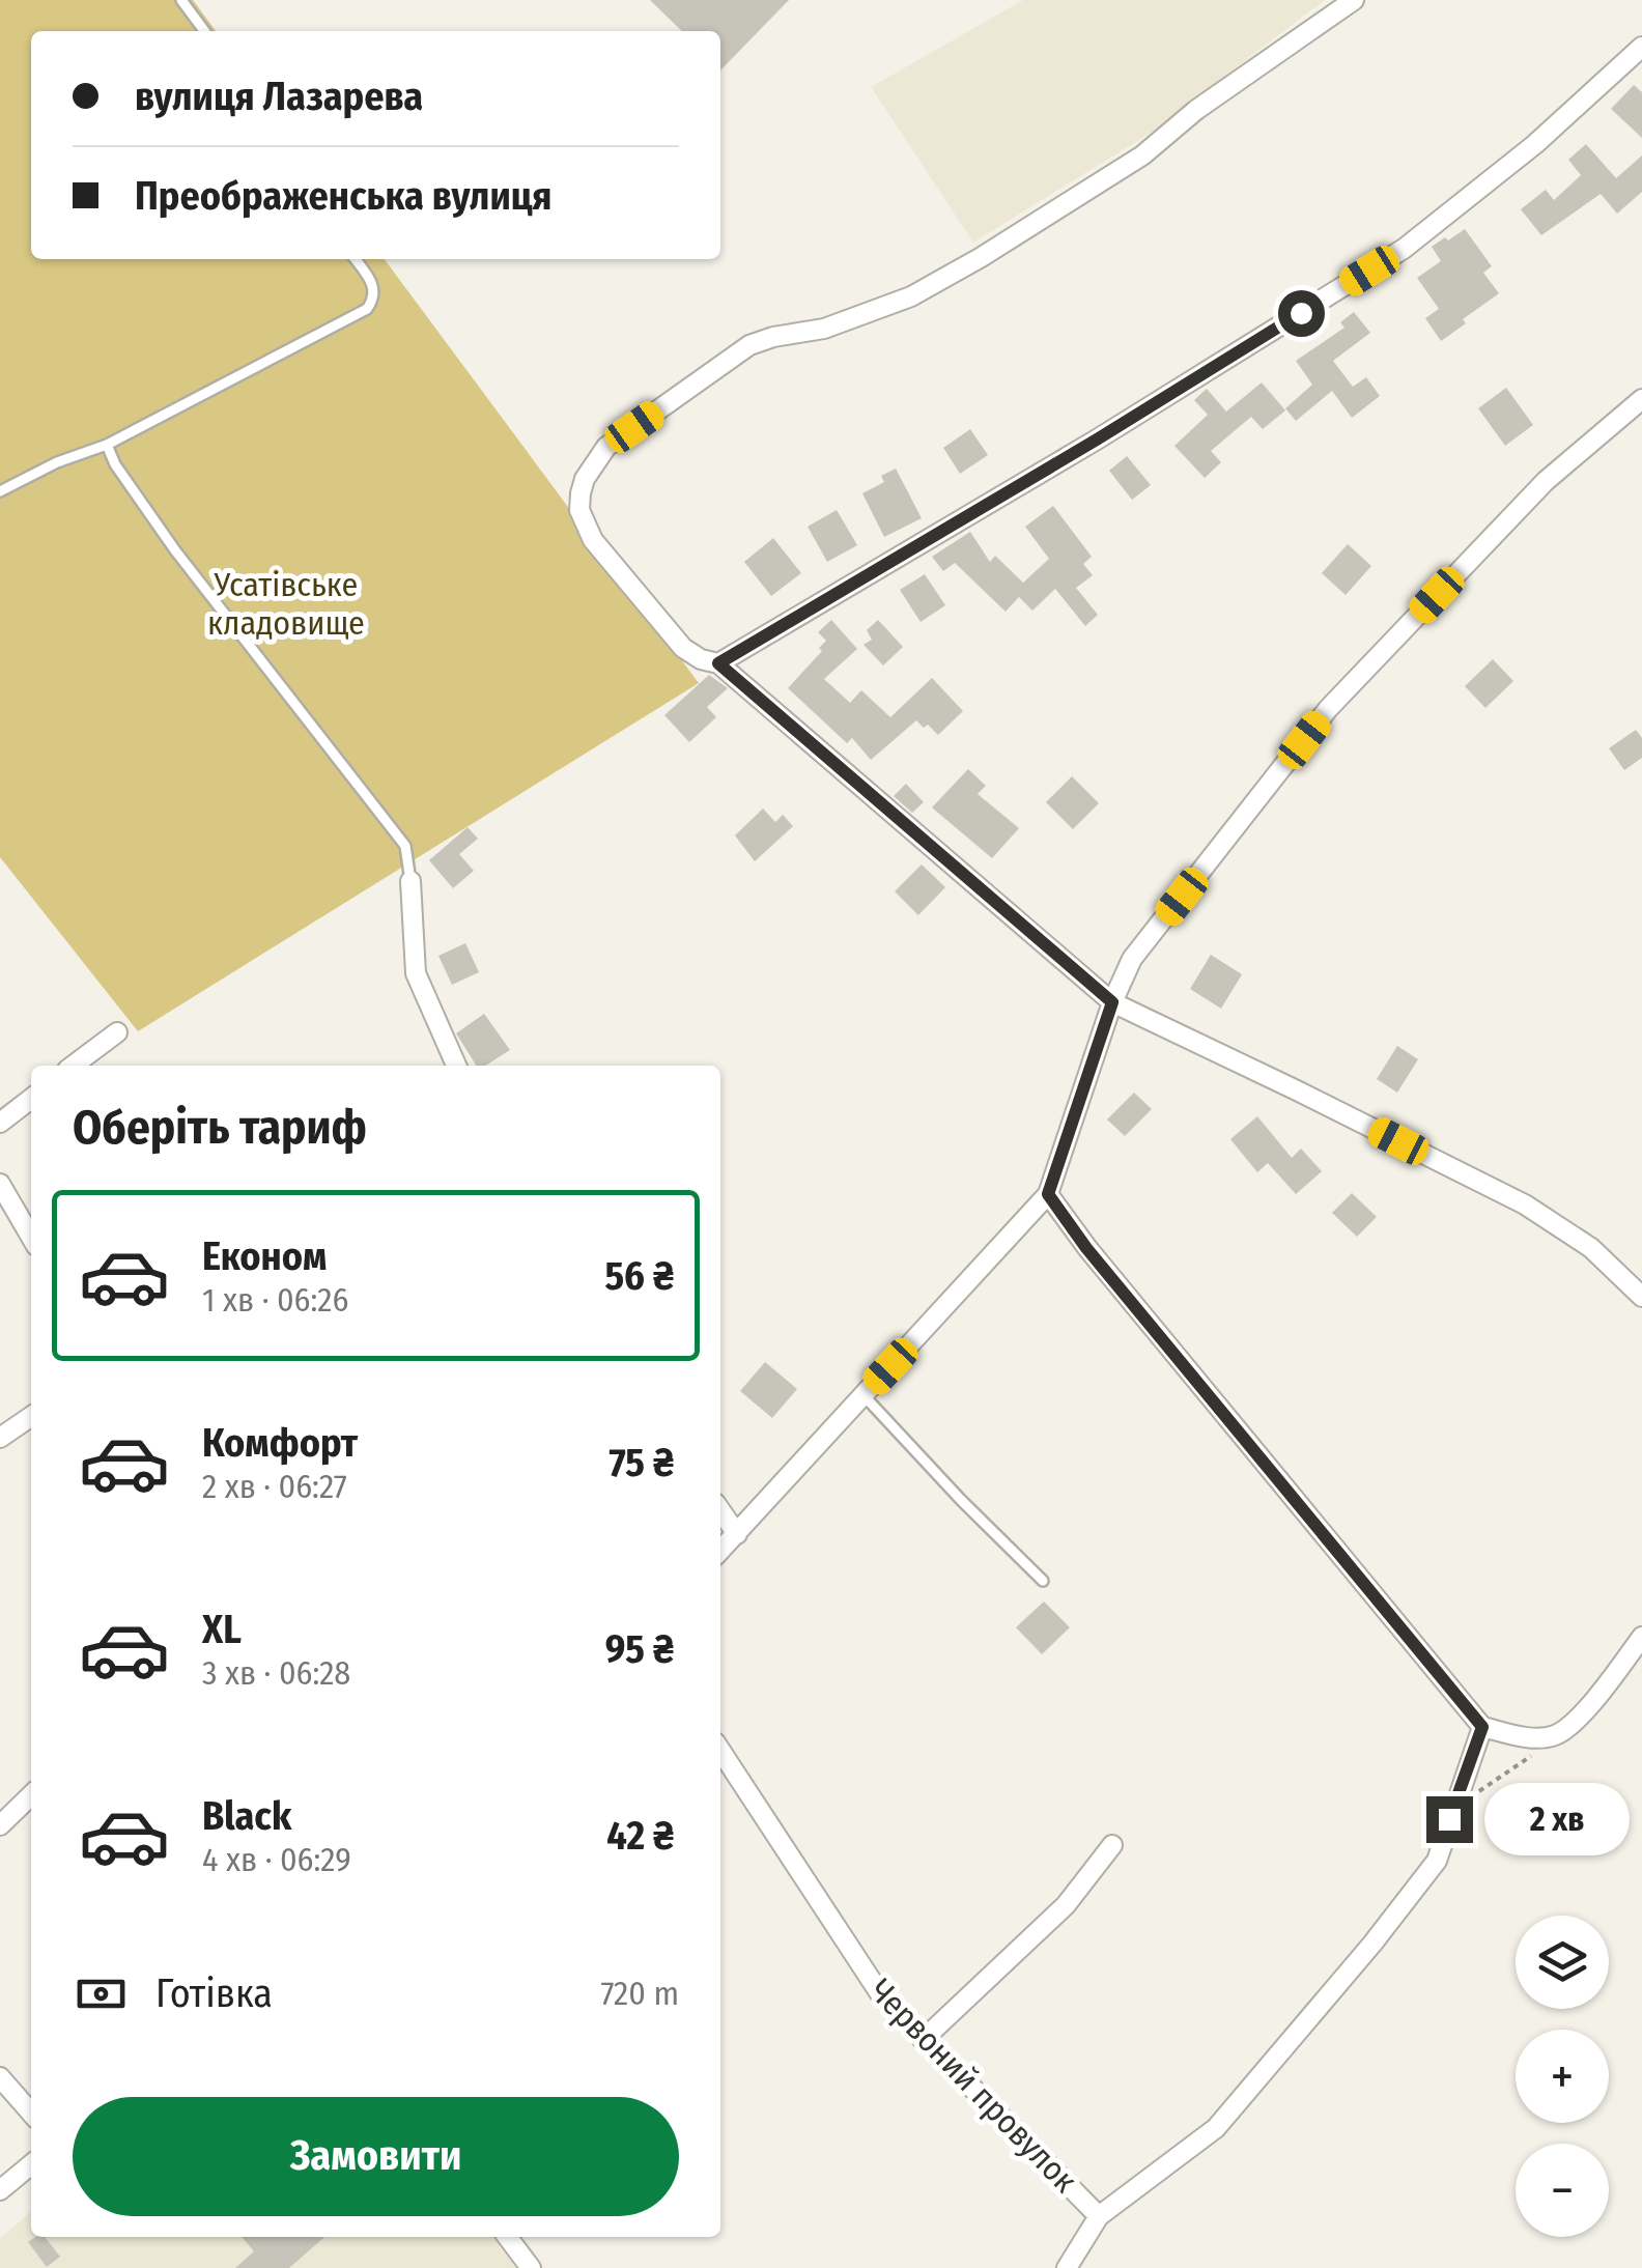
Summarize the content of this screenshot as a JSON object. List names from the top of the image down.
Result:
{
  "streets": {
    "street": ["Червоний провулок"]
  },
  "parks": ["Усатівське кладовище"],
  "page": {
    "banner": ["вулиця Лазарева", "Преображенська вулиця"],
    "heading": "Оберіть тариф",
    "list": [
      {
        "name": "Економ",
        "note": "1 хв · 06:26",
        "value": "56 ₴"
      },
      {
        "name": "Комфорт",
        "note": "2 хв · 06:27",
        "value": "75 ₴"
      },
      {
        "name": "XL",
        "note": "3 хв · 06:28",
        "value": "95 ₴"
      },
      {
        "name": "Black",
        "note": "4 хв · 06:29",
        "value": "42 ₴"
      }
    ],
    "bubble": "2 хв",
    "map_buttons": ["+", "−"],
    "pay": ["Готівка", "720 m"],
    "buttons": "Замовити"
  }
}
